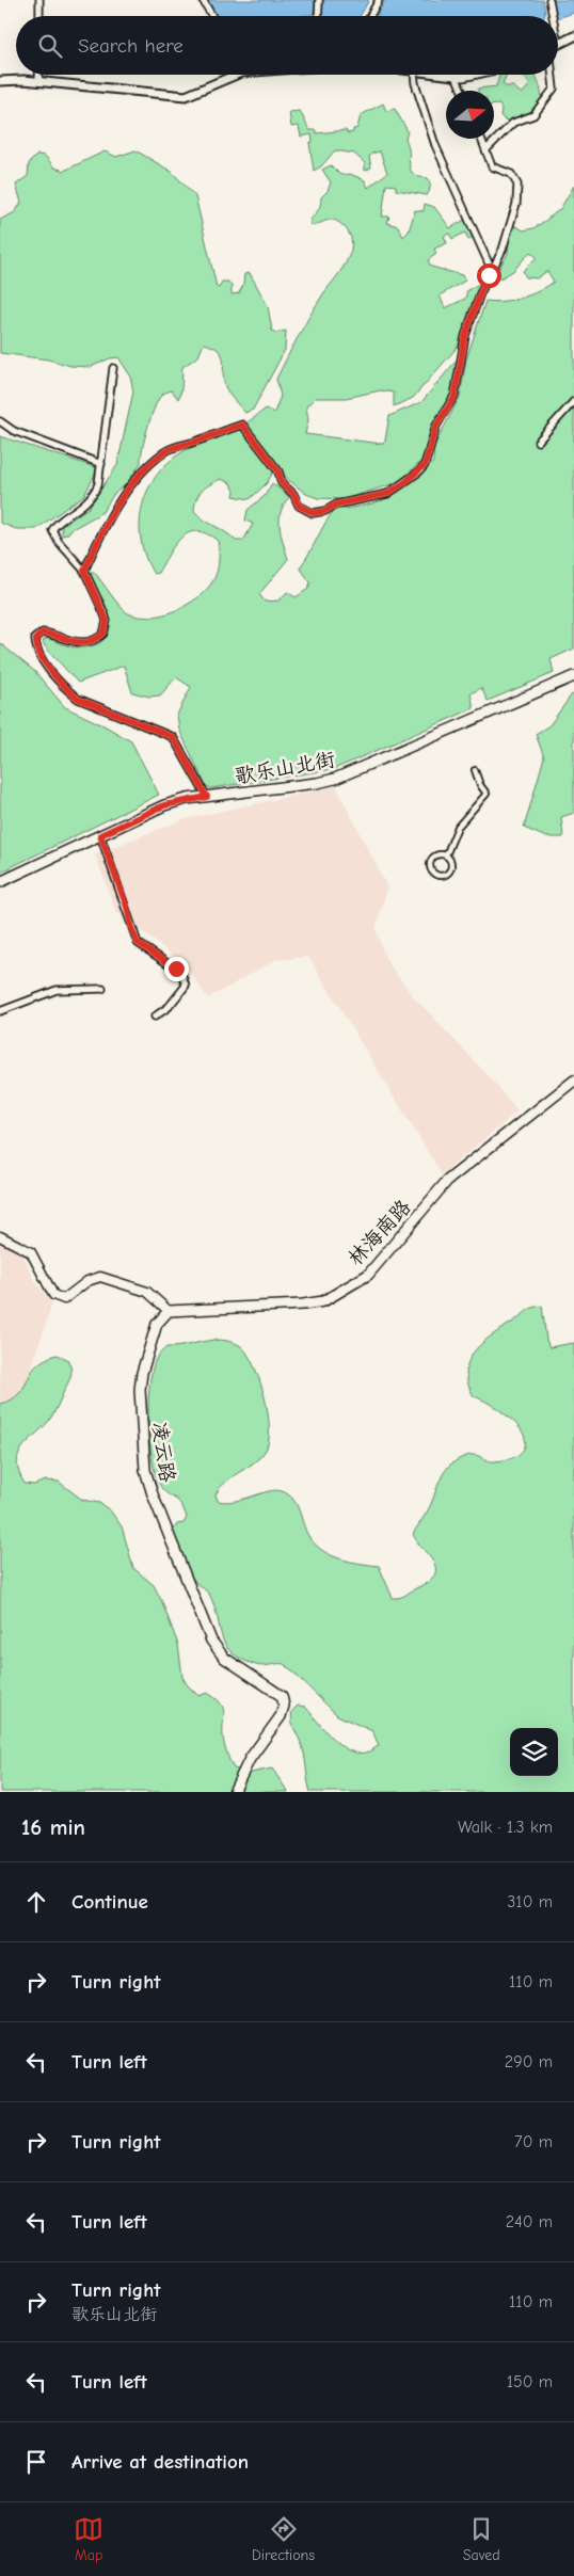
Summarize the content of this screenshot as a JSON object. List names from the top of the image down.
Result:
{
  "streets": {
    "main road": ["歌乐山北街", "林海南路", "凌云路"]
  },
  "crossings": [
    ["林海南路", "凌云路"]
  ],
  "north": "right",
  "page": {
    "search": "Search here",
    "heading": ["16 min", "Walk · 1.3 km"],
    "list": [
      ["Continue", "310 m"],
      ["Turn right", "110 m"],
      ["Turn left", "290 m"],
      ["Turn right", "70 m"],
      ["Turn left", "240 m"],
      ["Turn right", "歌乐山北街", "110 m"],
      ["Turn left", "150 m"],
      "Arrive at destination"
    ],
    "nav": ["Map", "Directions", "Saved"]
  }
}
